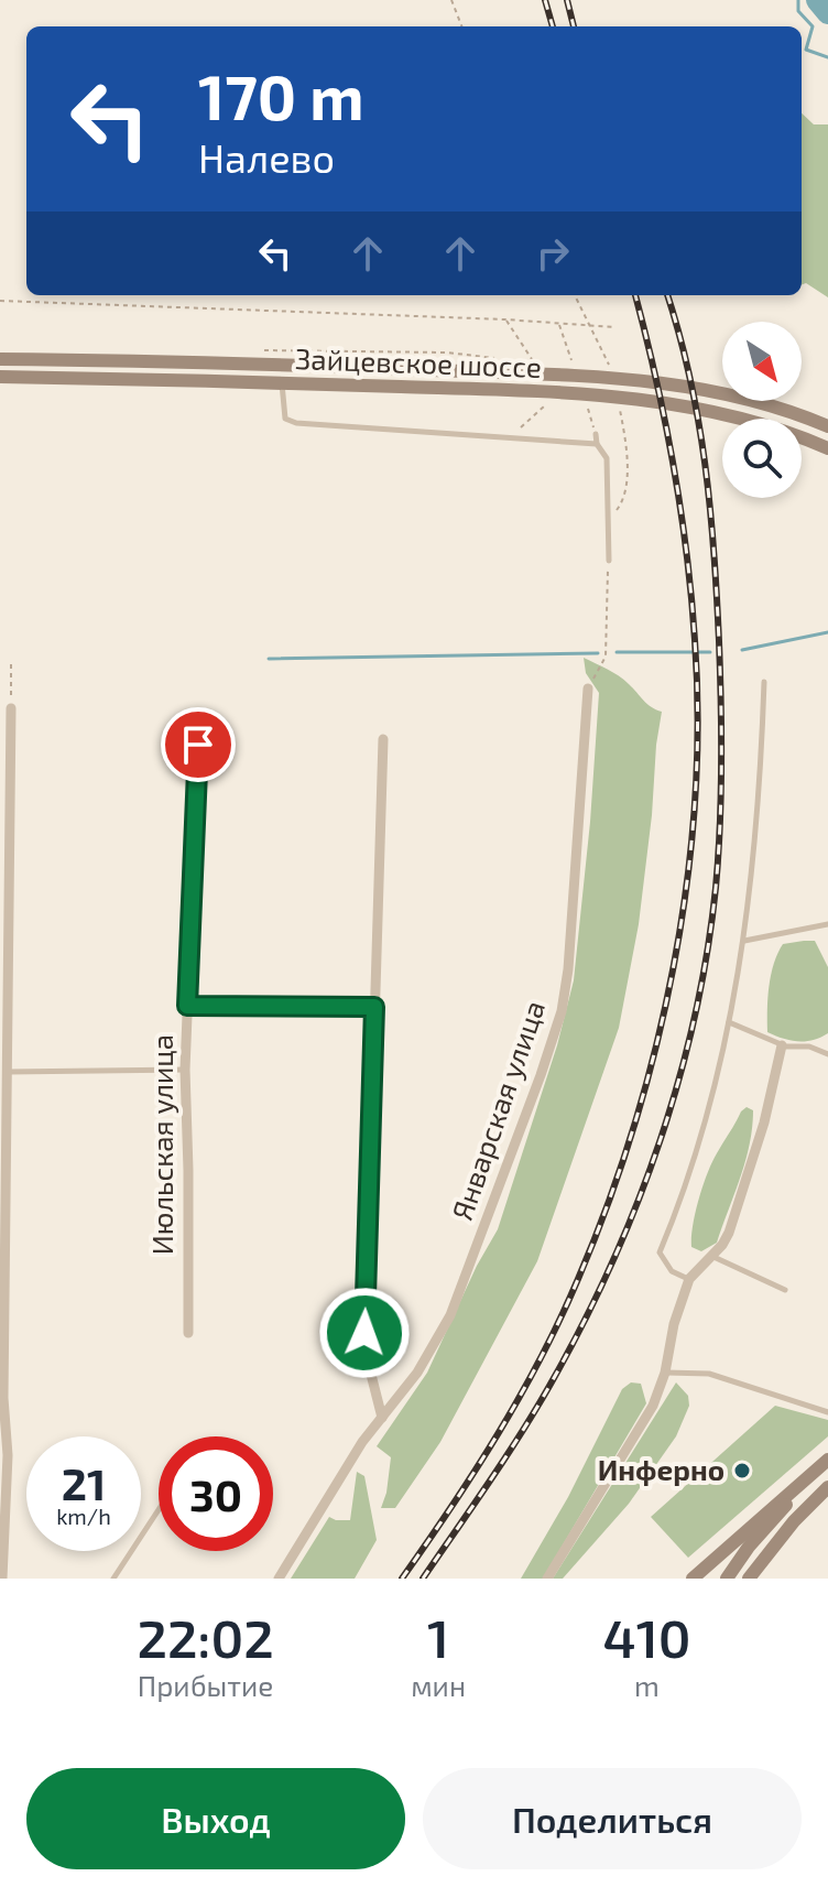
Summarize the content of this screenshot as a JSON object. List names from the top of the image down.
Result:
{
  "streets": {
    "main road": ["Зайцевское шоссе"],
    "street": ["Январская улица", "Июльская улица"]
  },
  "places": ["Инферно"],
  "north": "bottom right",
  "page": {
    "turn": ["170 m", "Налево"],
    "speed": "21 km/h",
    "limit": "30",
    "eta": [
      "22:02",
      "Прибытие",
      "1",
      "мин",
      "410",
      "m"
    ],
    "buttons": ["Выход", "Поделиться"]
  }
}
